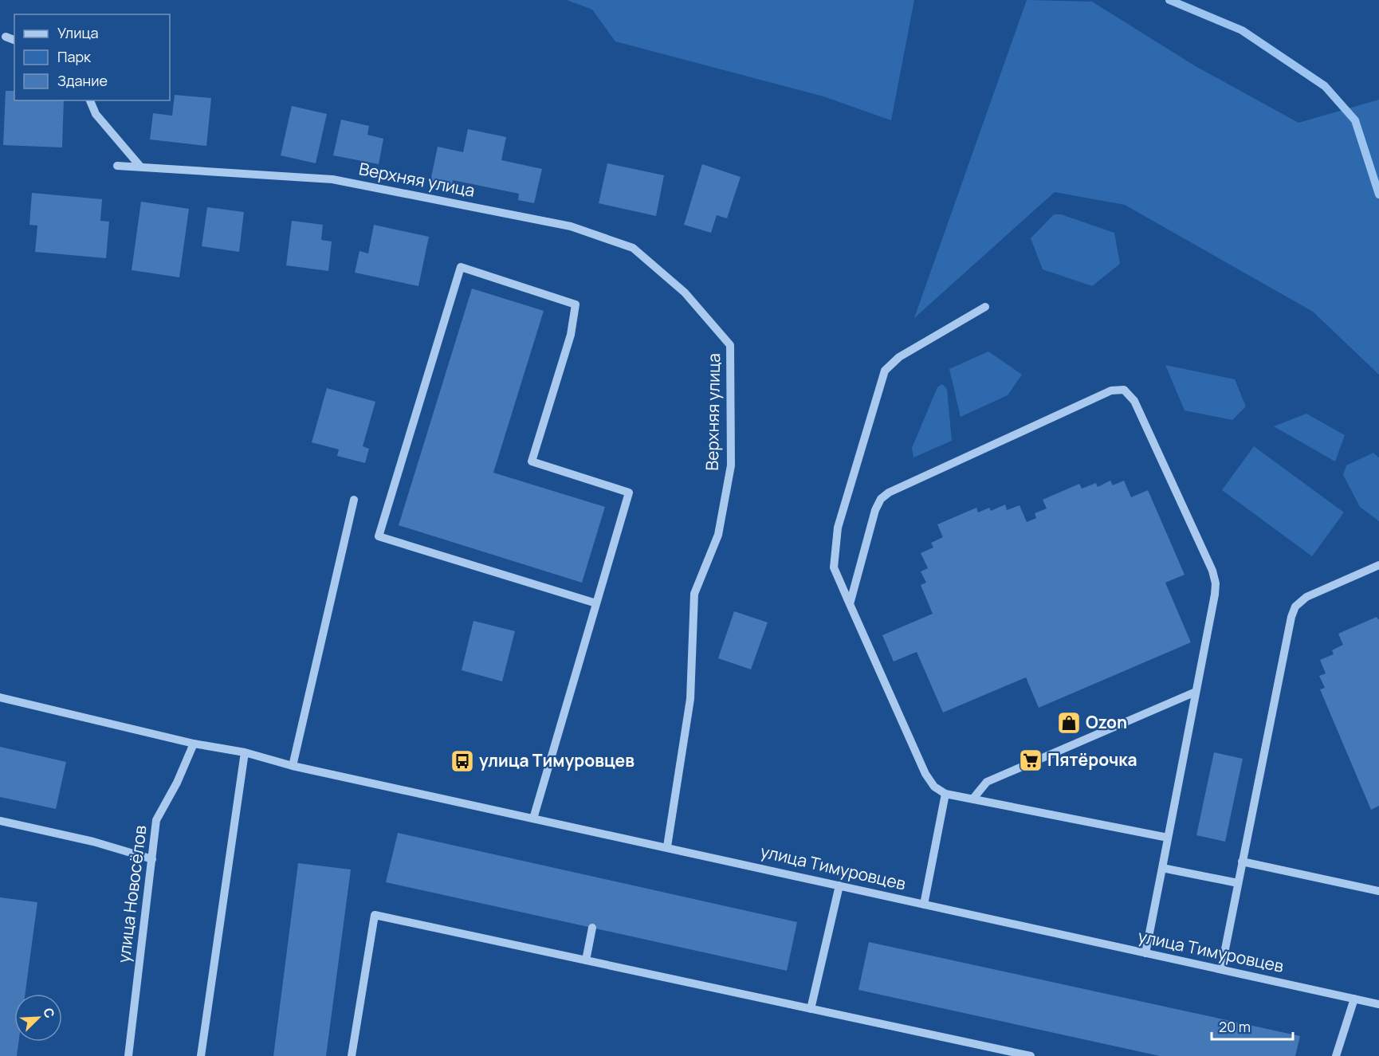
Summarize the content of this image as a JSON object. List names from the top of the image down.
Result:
{
  "streets": {
    "street": ["Верхняя улица", "улица Тимуровцев", "улица Новосёлов"]
  },
  "crossings": [
    ["Верхняя улица", "улица Тимуровцев"],
    ["улица Тимуровцев", "улица Новосёлов"]
  ],
  "places": {
    "shop": ["Ozon"],
    "supermarket": ["Пятёрочка"],
    "bus stop": ["улица Тимуровцев"]
  },
  "legend": ["Улица", "Парк", "Здание"],
  "scale_bar": "20 m",
  "north": "top right"
}
